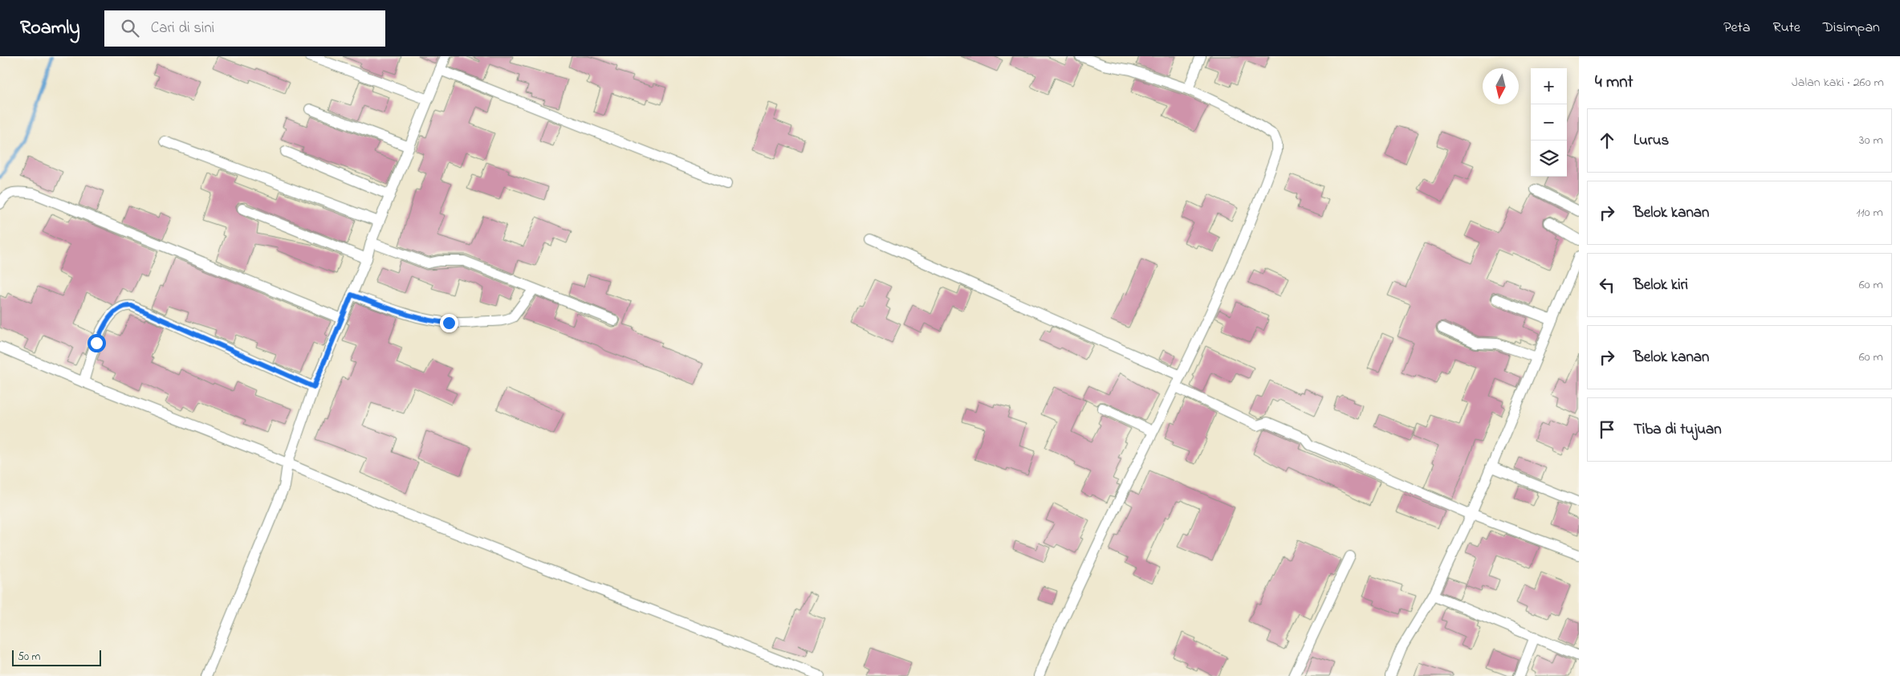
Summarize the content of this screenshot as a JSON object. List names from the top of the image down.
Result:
{
  "scale_bar": "50 m",
  "north": "bottom",
  "page": {
    "header": "Roamly",
    "search": "Cari di sini",
    "nav": ["Peta", "Rute", "Disimpan"],
    "heading": ["4 mnt", "Jalan kaki · 260 m"],
    "map_buttons": ["+", "−"],
    "list": [
      ["Lurus", "30 m"],
      ["Belok kanan", "110 m"],
      ["Belok kiri", "60 m"],
      ["Belok kanan", "60 m"],
      "Tiba di tujuan"
    ],
    "scale": "50 m"
  }
}
